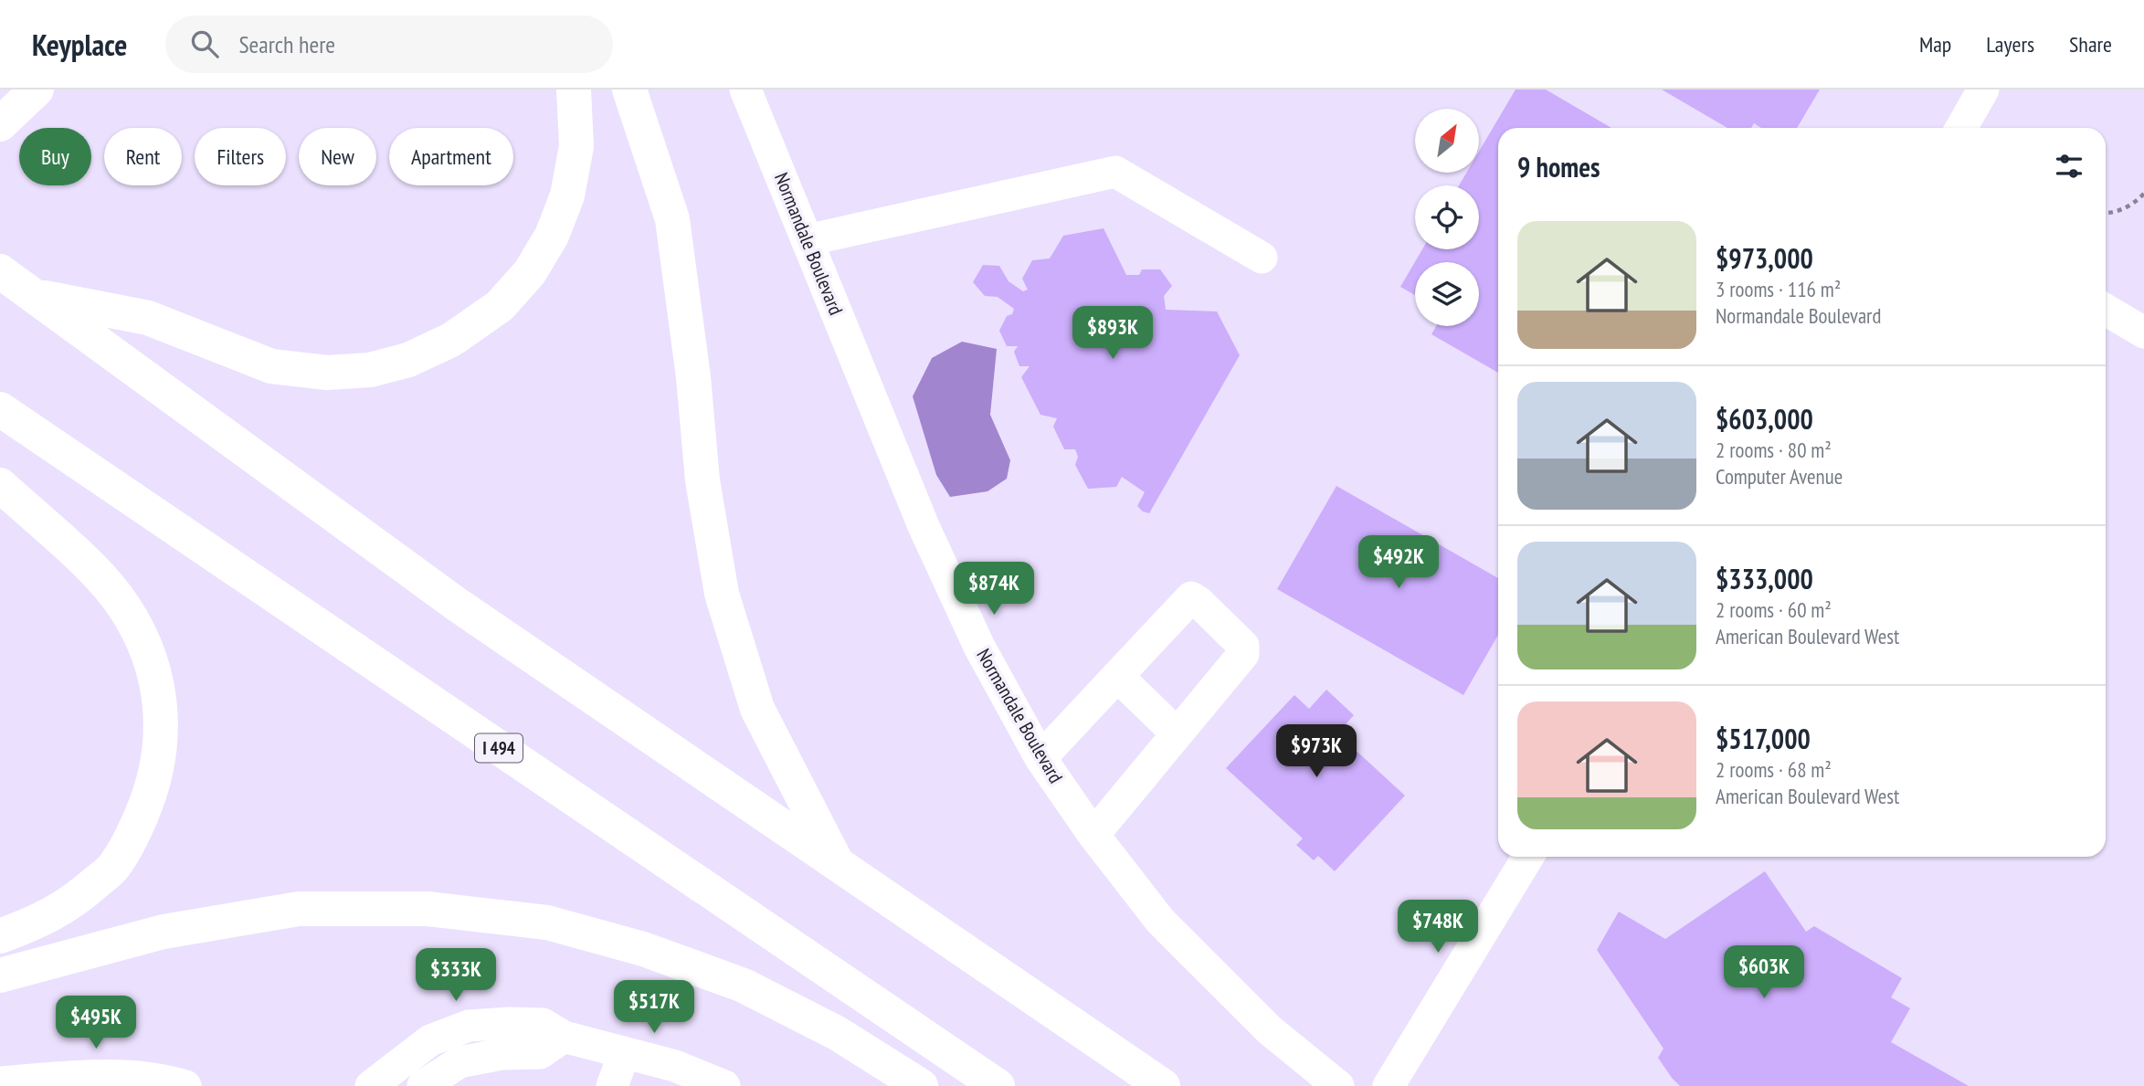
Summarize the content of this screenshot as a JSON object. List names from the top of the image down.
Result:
{
  "streets": {
    "highway": ["I 494"],
    "street": ["Normandale Boulevard"]
  },
  "north": "top right",
  "page": {
    "header": "Keyplace",
    "search": "Search here",
    "nav": ["Map", "Layers", "Share"],
    "chip": [
      "Buy",
      "Rent",
      "Filters",
      "New",
      "Apartment"
    ],
    "heading": "9 homes",
    "list": [
      {
        "name": "$973,000",
        "note": "3 rooms · 116 m² · Normandale Boulevard"
      },
      {
        "name": "$603,000",
        "note": "2 rooms · 80 m² · Computer Avenue"
      },
      {
        "name": "$333,000",
        "note": "2 rooms · 60 m² · American Boulevard West"
      },
      {
        "name": "$517,000",
        "note": "2 rooms · 68 m² · American Boulevard West"
      }
    ],
    "price": [
      "$893K",
      "$492K",
      "$874K",
      "$973K",
      "$748K",
      "$603K",
      "$333K",
      "$517K",
      "$495K"
    ]
  }
}
